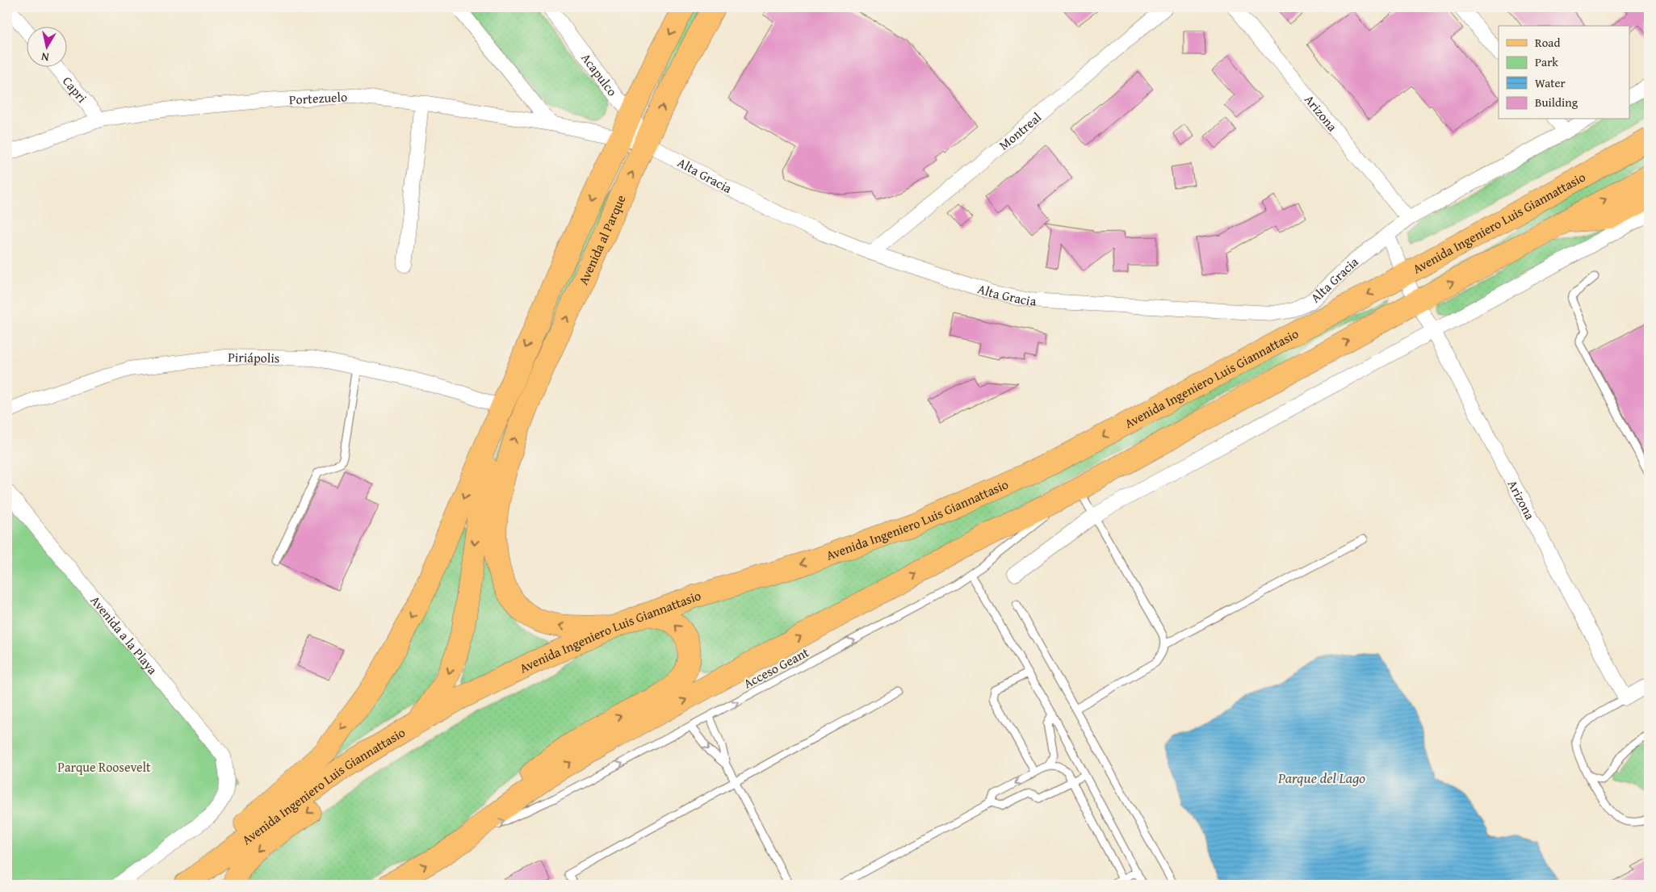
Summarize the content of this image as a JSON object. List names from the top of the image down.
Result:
{
  "streets": {
    "main road": ["Avenida Ingeniero Luis Giannattasio", "Avenida al Parque"],
    "street": [
      "Acapulco",
      "Capri",
      "Portezuelo",
      "Arizona",
      "Montreal",
      "Alta Gracia",
      "Piriápolis",
      "Avenida a la Playa"
    ],
    "lane": ["Acceso Geant"]
  },
  "crossings": [
    ["Acapulco", "Avenida al Parque"],
    ["Capri", "Portezuelo"],
    ["Portezuelo", "Alta Gracia"],
    ["Portezuelo", "Avenida al Parque"],
    ["Arizona", "Alta Gracia"],
    ["Arizona", "Avenida Ingeniero Luis Giannattasio"],
    ["Montreal", "Alta Gracia"],
    ["Alta Gracia", "Avenida al Parque"],
    ["Avenida Ingeniero Luis Giannattasio", "Avenida al Parque"],
    ["Avenida al Parque", "Piriápolis"]
  ],
  "one_way": ["Acceso Geant"],
  "water": ["Parque del Lago"],
  "parks": ["Parque Roosevelt"],
  "legend": [
    "Road",
    "Park",
    "Water",
    "Building"
  ],
  "north": "bottom"
}
